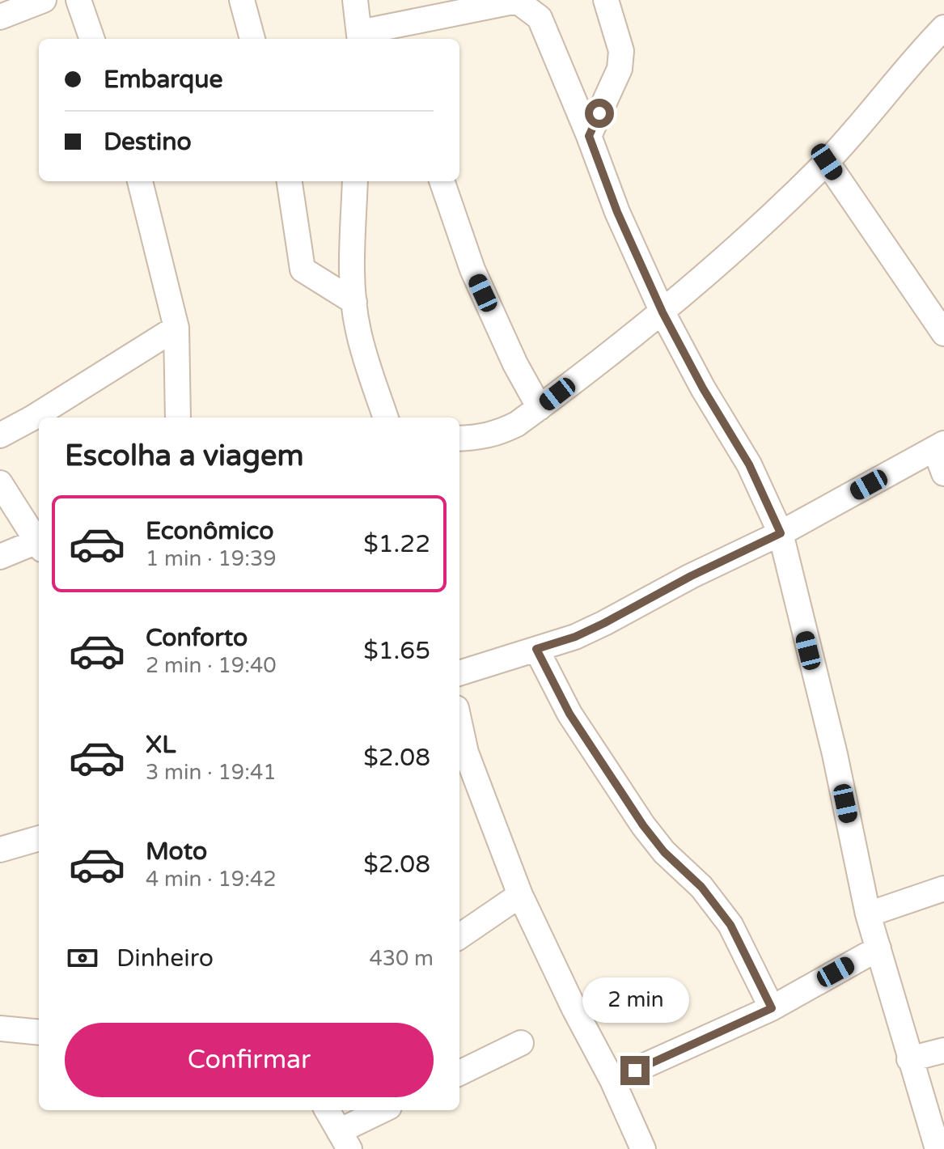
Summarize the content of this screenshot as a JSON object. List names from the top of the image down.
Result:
{
  "page": {
    "banner": ["Embarque", "Destino"],
    "heading": "Escolha a viagem",
    "list": [
      {
        "name": "Econômico",
        "note": "1 min · 19:39",
        "value": "$1.22"
      },
      {
        "name": "Conforto",
        "note": "2 min · 19:40",
        "value": "$1.65"
      },
      {
        "name": "XL",
        "note": "3 min · 19:41",
        "value": "$2.08"
      },
      {
        "name": "Moto",
        "note": "4 min · 19:42",
        "value": "$2.08"
      }
    ],
    "pay": ["Dinheiro", "430 m"],
    "bubble": "2 min",
    "buttons": "Confirmar"
  }
}
